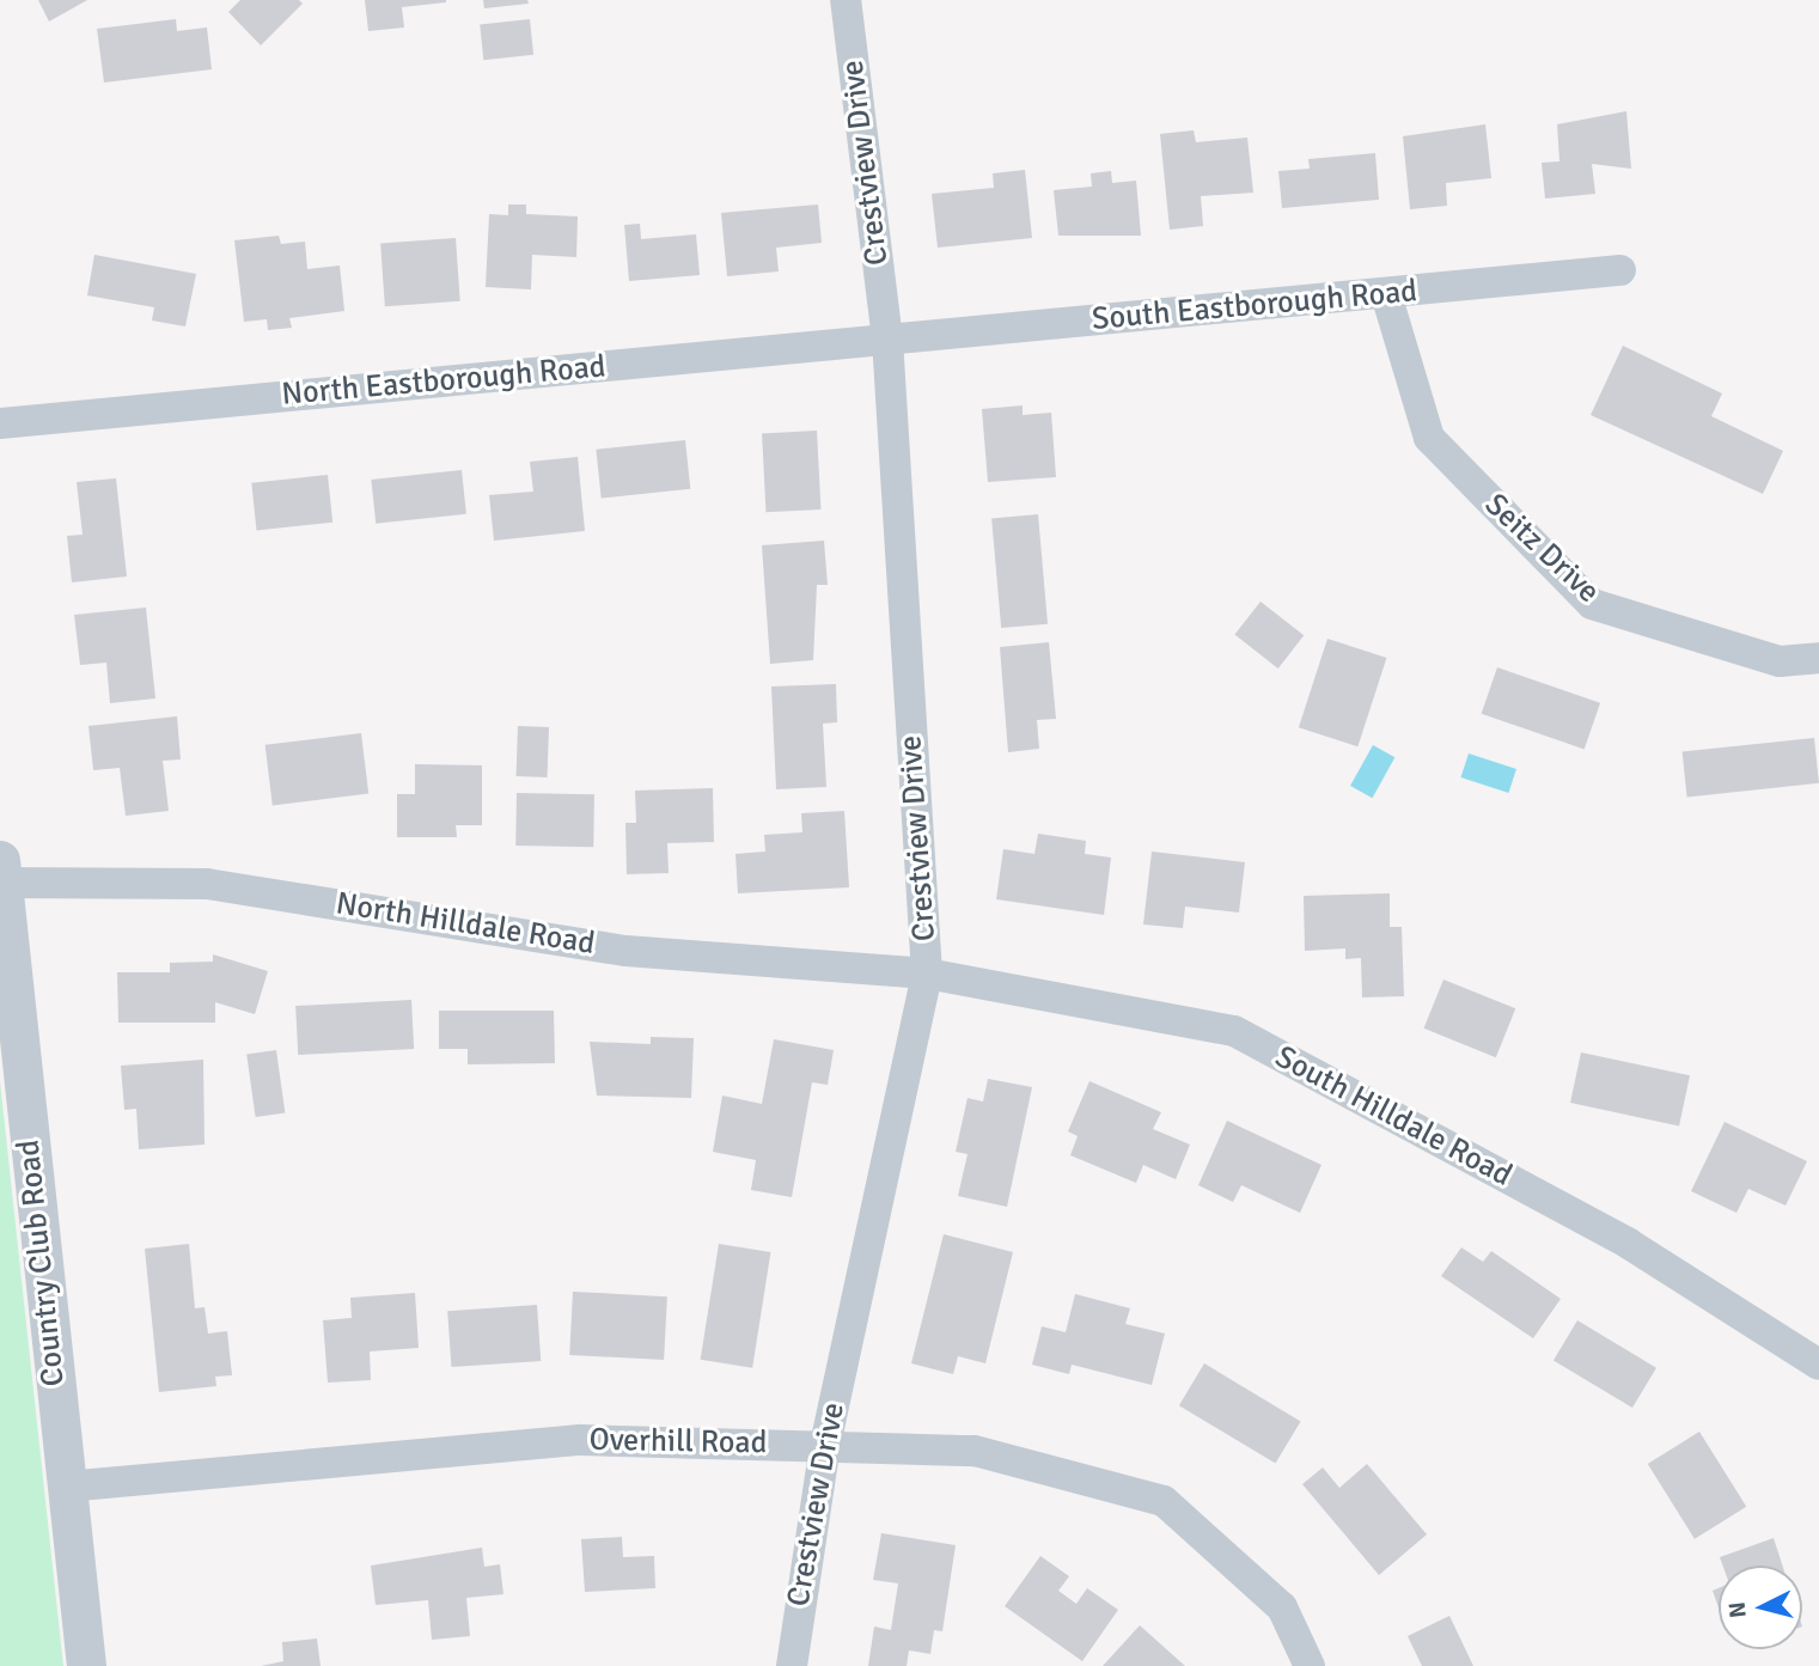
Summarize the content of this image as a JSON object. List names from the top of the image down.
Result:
{
  "streets": {
    "street": [
      "Crestview Drive",
      "South Eastborough Road",
      "North Eastborough Road",
      "Seitz Drive",
      "North Hilldale Road",
      "South Hilldale Road",
      "Country Club Road",
      "Overhill Road"
    ]
  },
  "crossings": [
    ["Crestview Drive", "South Eastborough Road"],
    ["Crestview Drive", "North Eastborough Road"],
    ["Crestview Drive", "North Hilldale Road"],
    ["Crestview Drive", "South Hilldale Road"],
    ["Crestview Drive", "Overhill Road"],
    ["South Eastborough Road", "North Eastborough Road"],
    ["South Eastborough Road", "Seitz Drive"],
    ["North Hilldale Road", "South Hilldale Road"],
    ["North Hilldale Road", "Country Club Road"],
    ["Country Club Road", "Overhill Road"]
  ],
  "north": "left"
}
